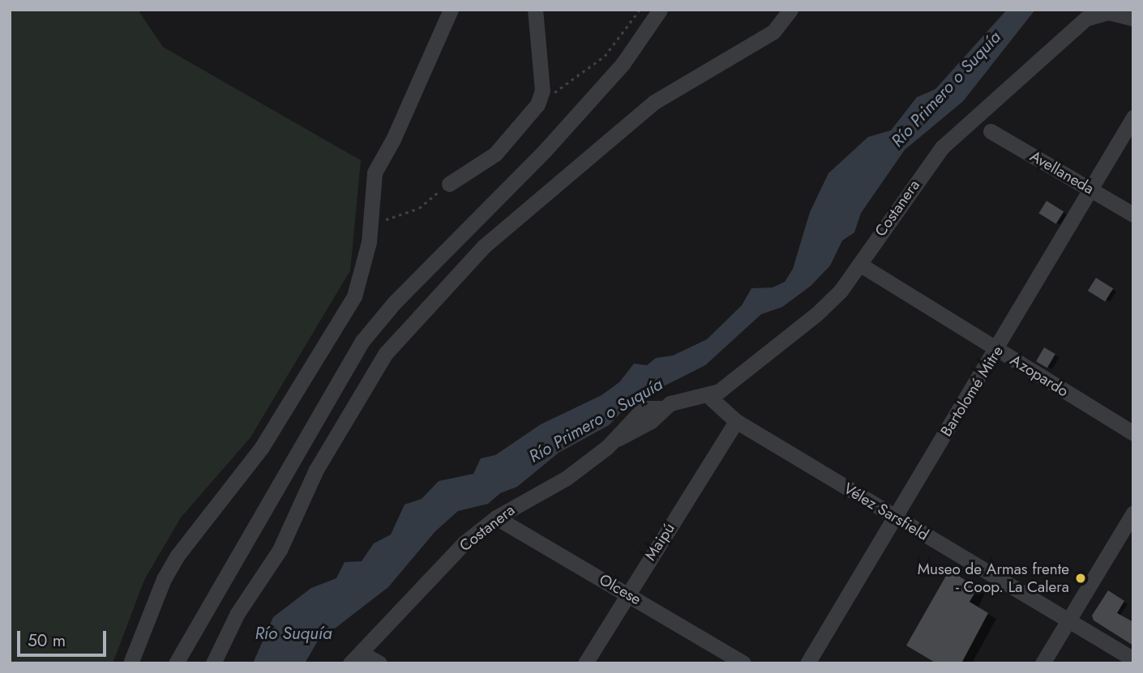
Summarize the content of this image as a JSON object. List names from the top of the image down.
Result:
{
  "streets": {
    "street": [
      "Avellaneda",
      "Costanera",
      "Azopardo",
      "Bartolomé Mitre",
      "Vélez Sarsfield",
      "Maipú",
      "Olcese"
    ]
  },
  "crossings": [
    ["Avellaneda", "Bartolomé Mitre"],
    ["Costanera", "Azopardo"],
    ["Costanera", "Vélez Sarsfield"],
    ["Costanera", "Olcese"],
    ["Azopardo", "Bartolomé Mitre"],
    ["Bartolomé Mitre", "Vélez Sarsfield"],
    ["Vélez Sarsfield", "Maipú"],
    ["Maipú", "Olcese"]
  ],
  "water": ["Río Primero o Suquía", "Río Suquía"],
  "places": ["Museo de Armas frente - Coop. La Calera"],
  "scale_bar": "50 m"
}
